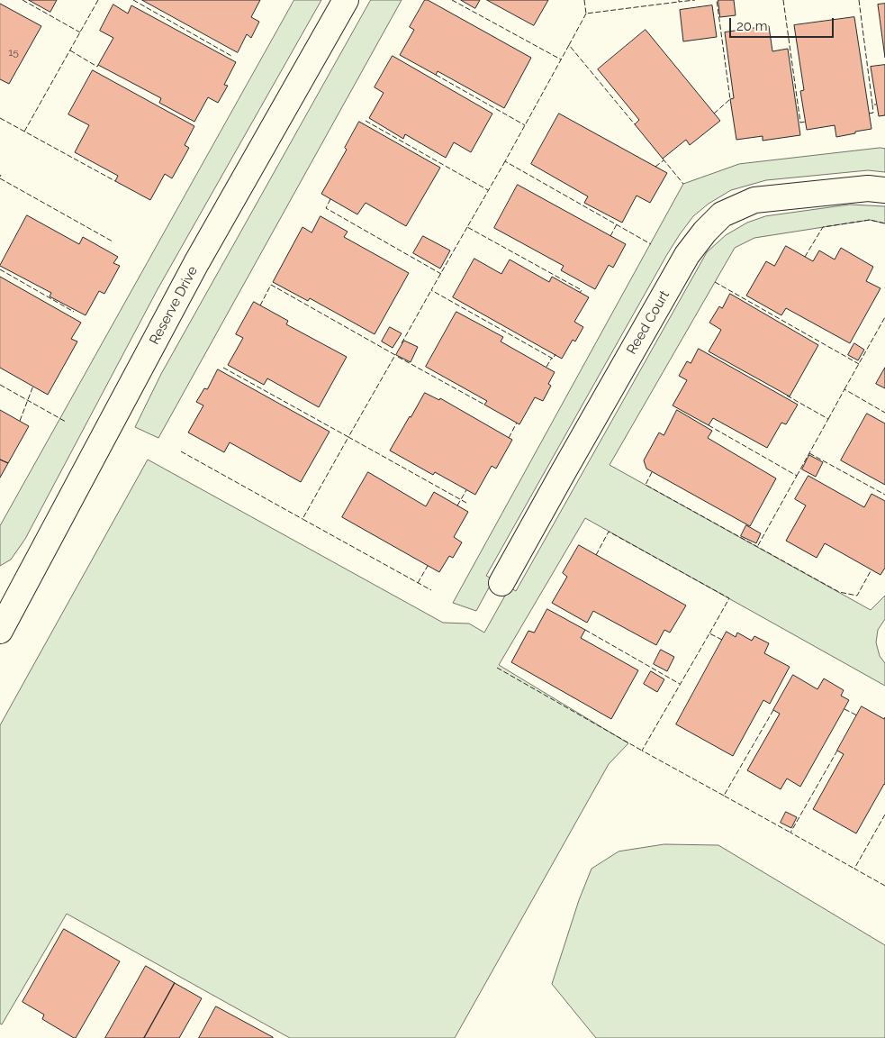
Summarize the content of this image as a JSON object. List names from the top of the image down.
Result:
{
  "streets": {
    "street": ["Reserve Drive", "Reed Court"]
  },
  "house_numbers": ["15"],
  "scale_bar": "20 m"
}
